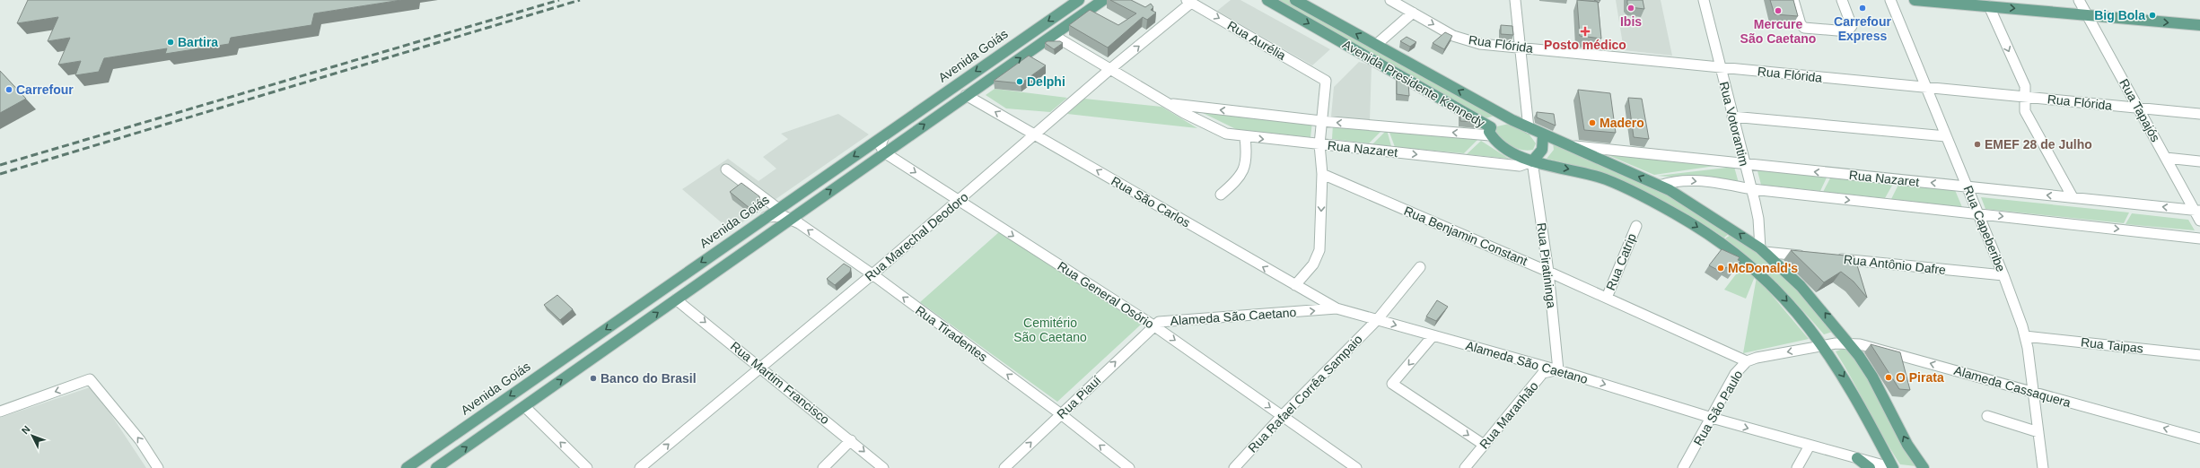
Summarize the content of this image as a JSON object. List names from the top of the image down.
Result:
{
  "streets": {
    "main road": ["Avenida Goiás", "Avenida Presidente Kennedy"],
    "street": [
      "Rua Aurélia",
      "Rua Flórida",
      "Rua Tapajós",
      "Rua Votorantim",
      "Rua Nazaret",
      "Rua São Carlos",
      "Rua Capeberibe",
      "Rua Benjamin Constant",
      "Rua Marechal Deodoro",
      "Rua Catrip",
      "Rua Antônio Dafre",
      "Rua Piratininga",
      "Rua General Osório",
      "Alameda São Caetano",
      "Rua Tiradentes",
      "Rua Taipas",
      "Rua Martim Francisco",
      "Alameda Cassaquera",
      "Rua Rafael Corrêa Sampaio",
      "Rua Piauí",
      "Rua São Paulo",
      "Rua Maranhão"
    ]
  },
  "crossings": [
    ["Rua Aurélia", "Rua Nazaret"],
    ["Rua Aurélia", "Rua Marechal Deodoro"],
    ["Rua Flórida", "Rua Tapajós"],
    ["Rua Flórida", "Rua Votorantim"],
    ["Rua Flórida", "Rua Capeberibe"],
    ["Avenida Goiás", "Rua Tiradentes"],
    ["Avenida Presidente Kennedy", "Rua Votorantim"],
    ["Avenida Presidente Kennedy", "Rua Nazaret"],
    ["Avenida Presidente Kennedy", "Rua Piratininga"],
    ["Avenida Presidente Kennedy", "Alameda São Caetano"],
    ["Avenida Presidente Kennedy", "Alameda Cassaquera"],
    ["Avenida Presidente Kennedy", "Rua São Paulo"],
    ["Rua Tapajós", "Rua Nazaret"],
    ["Rua Votorantim", "Rua Nazaret"],
    ["Rua Nazaret", "Rua Capeberibe"],
    ["Rua Nazaret", "Rua Marechal Deodoro"],
    ["Rua Nazaret", "Rua Piratininga"],
    ["Rua São Carlos", "Rua Marechal Deodoro"],
    ["Rua São Carlos", "Alameda São Caetano"],
    ["Rua Capeberibe", "Rua Antônio Dafre"],
    ["Rua Capeberibe", "Rua Taipas"],
    ["Rua Capeberibe", "Alameda Cassaquera"],
    ["Rua Benjamin Constant", "Rua Catrip"],
    ["Rua Benjamin Constant", "Rua Piratininga"],
    ["Rua Benjamin Constant", "Rua São Paulo"],
    ["Rua Marechal Deodoro", "Rua General Osório"],
    ["Rua Marechal Deodoro", "Rua Tiradentes"],
    ["Rua Marechal Deodoro", "Rua Martim Francisco"],
    ["Rua Piratininga", "Alameda São Caetano"],
    ["Rua Piratininga", "Rua Maranhão"],
    ["Rua General Osório", "Alameda São Caetano"],
    ["Rua General Osório", "Rua Rafael Corrêa Sampaio"],
    ["Rua General Osório", "Rua Piauí"],
    ["Alameda São Caetano", "Rua Rafael Corrêa Sampaio"],
    ["Alameda São Caetano", "Rua Piauí"],
    ["Alameda São Caetano", "Rua São Paulo"],
    ["Alameda São Caetano", "Rua Maranhão"],
    ["Rua Tiradentes", "Rua Piauí"],
    ["Alameda Cassaquera", "Rua São Paulo"]
  ],
  "one_way": [
    "Rua Aurélia",
    "Rua São Carlos",
    "Rua Marechal Deodoro",
    "Rua General Osório",
    "Alameda São Caetano",
    "Rua Tiradentes",
    "Rua Martim Francisco",
    "Alameda Cassaquera",
    "Rua Piauí",
    "Rua São Paulo"
  ],
  "parks": ["Cemitério São Caetano"],
  "places": {
    "other": [
      "Ibis",
      "Carrefour Express",
      "Mercure São Caetano",
      "Big Bola",
      "Bartira",
      "Delphi",
      "Carrefour",
      "Madero",
      "EMEF 28 de Julho",
      "McDonald's",
      "O Pirata",
      "Banco do Brasil"
    ],
    "health": ["Posto médico"]
  },
  "north": "top left"
}
